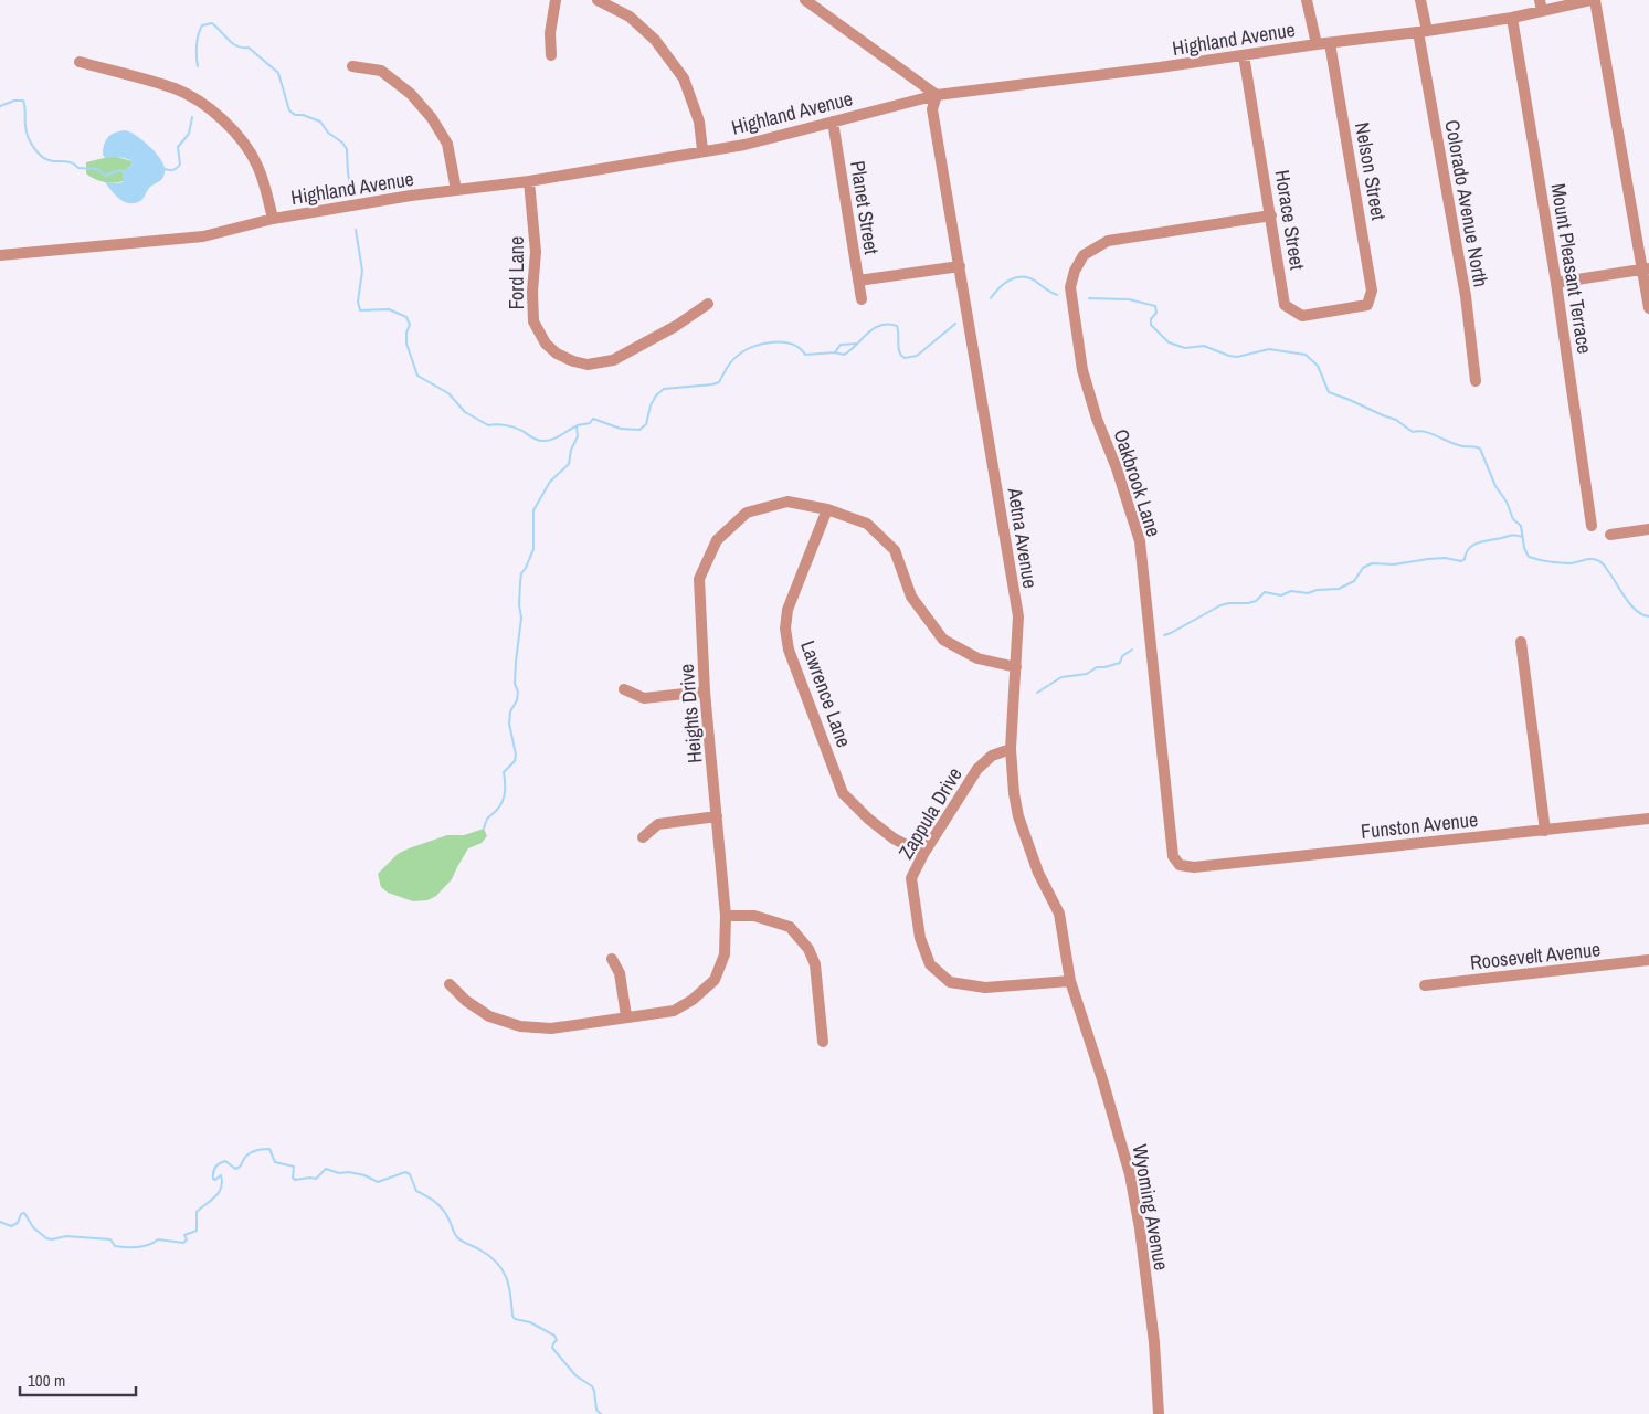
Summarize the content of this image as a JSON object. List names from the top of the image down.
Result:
{
  "streets": {
    "street": [
      "Highland Avenue",
      "Nelson Street",
      "Colorado Avenue North",
      "Planet Street",
      "Horace Street",
      "Mount Pleasant Terrace",
      "Ford Lane",
      "Oakbrook Lane",
      "Aetna Avenue",
      "Lawrence Lane",
      "Heights Drive",
      "Zappula Drive",
      "Funston Avenue",
      "Roosevelt Avenue",
      "Wyoming Avenue"
    ]
  },
  "crossings": [
    ["Highland Avenue", "Nelson Street"],
    ["Highland Avenue", "Colorado Avenue North"],
    ["Highland Avenue", "Planet Street"],
    ["Highland Avenue", "Horace Street"],
    ["Highland Avenue", "Mount Pleasant Terrace"],
    ["Highland Avenue", "Ford Lane"],
    ["Highland Avenue", "Aetna Avenue"],
    ["Nelson Street", "Horace Street"],
    ["Horace Street", "Oakbrook Lane"],
    ["Oakbrook Lane", "Funston Avenue"],
    ["Aetna Avenue", "Heights Drive"],
    ["Aetna Avenue", "Zappula Drive"],
    ["Aetna Avenue", "Wyoming Avenue"],
    ["Lawrence Lane", "Heights Drive"],
    ["Lawrence Lane", "Zappula Drive"],
    ["Zappula Drive", "Wyoming Avenue"]
  ],
  "scale_bar": "100 m"
}
